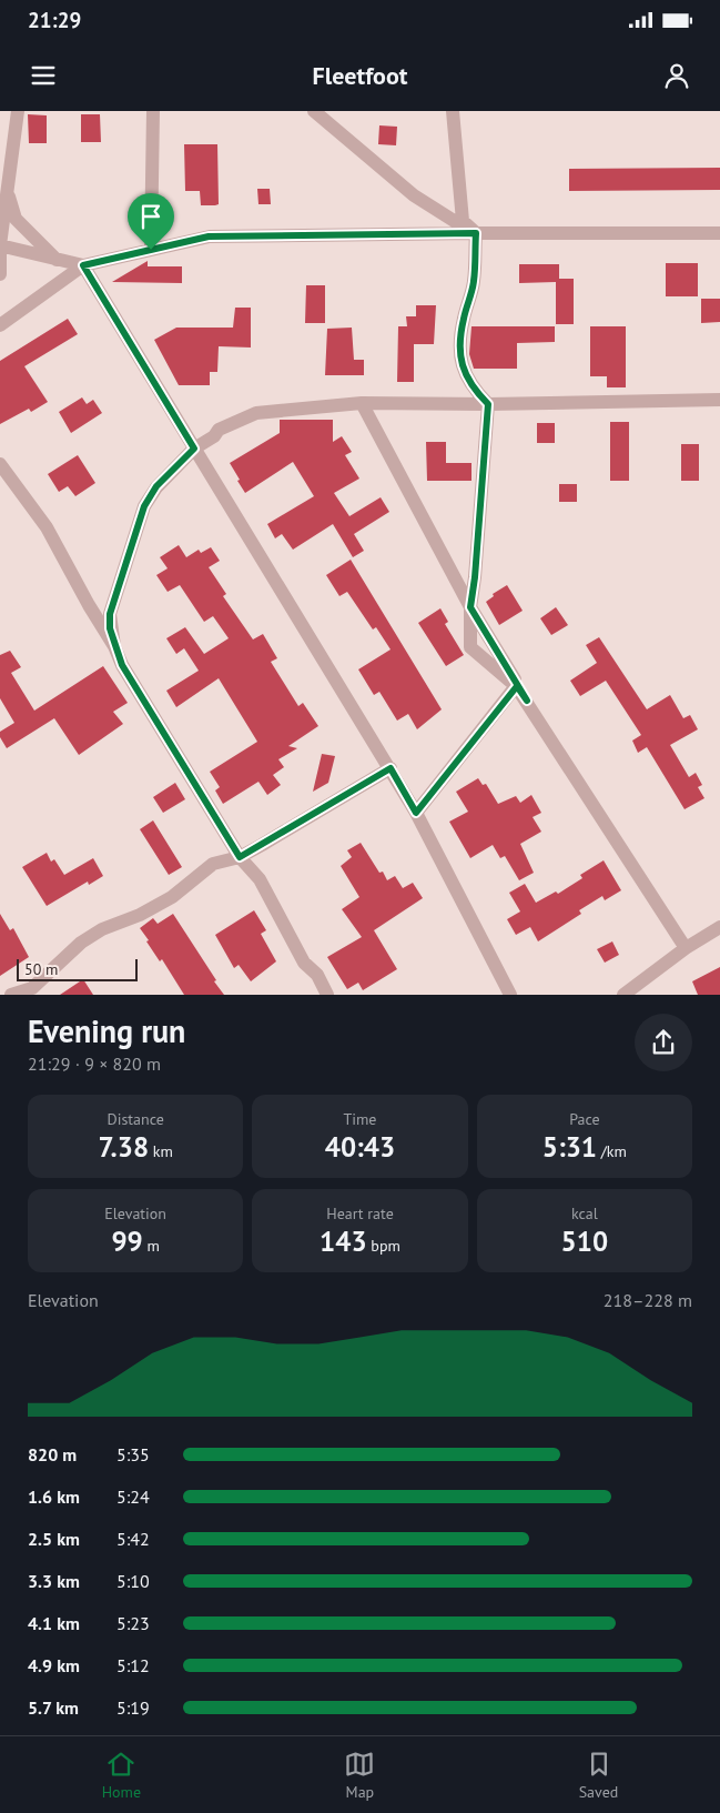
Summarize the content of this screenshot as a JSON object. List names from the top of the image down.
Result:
{
  "scale_bar": "50 m",
  "page": {
    "status": "21:29",
    "header": "Fleetfoot",
    "scale": "50 m",
    "heading": ["Evening run", "21:29 · 9 × 820 m"],
    "stats": [
      ["Distance", "7.38 km"],
      ["Time", "40:43"],
      ["Pace", "5:31 /km"],
      ["Elevation", "99 m"],
      ["Heart rate", "143 bpm"],
      ["kcal", "510"]
    ],
    "chart": ["Elevation", "218–228 m"],
    "list": [
      {
        "name": "820 m",
        "note": "5:35"
      },
      {
        "name": "1.6 km",
        "note": "5:24"
      },
      {
        "name": "2.5 km",
        "note": "5:42"
      },
      {
        "name": "3.3 km",
        "note": "5:10"
      },
      {
        "name": "4.1 km",
        "note": "5:23"
      },
      {
        "name": "4.9 km",
        "note": "5:12"
      },
      {
        "name": "5.7 km",
        "note": "5:19"
      }
    ],
    "tabs": ["Home", "Map", "Saved"]
  }
}
